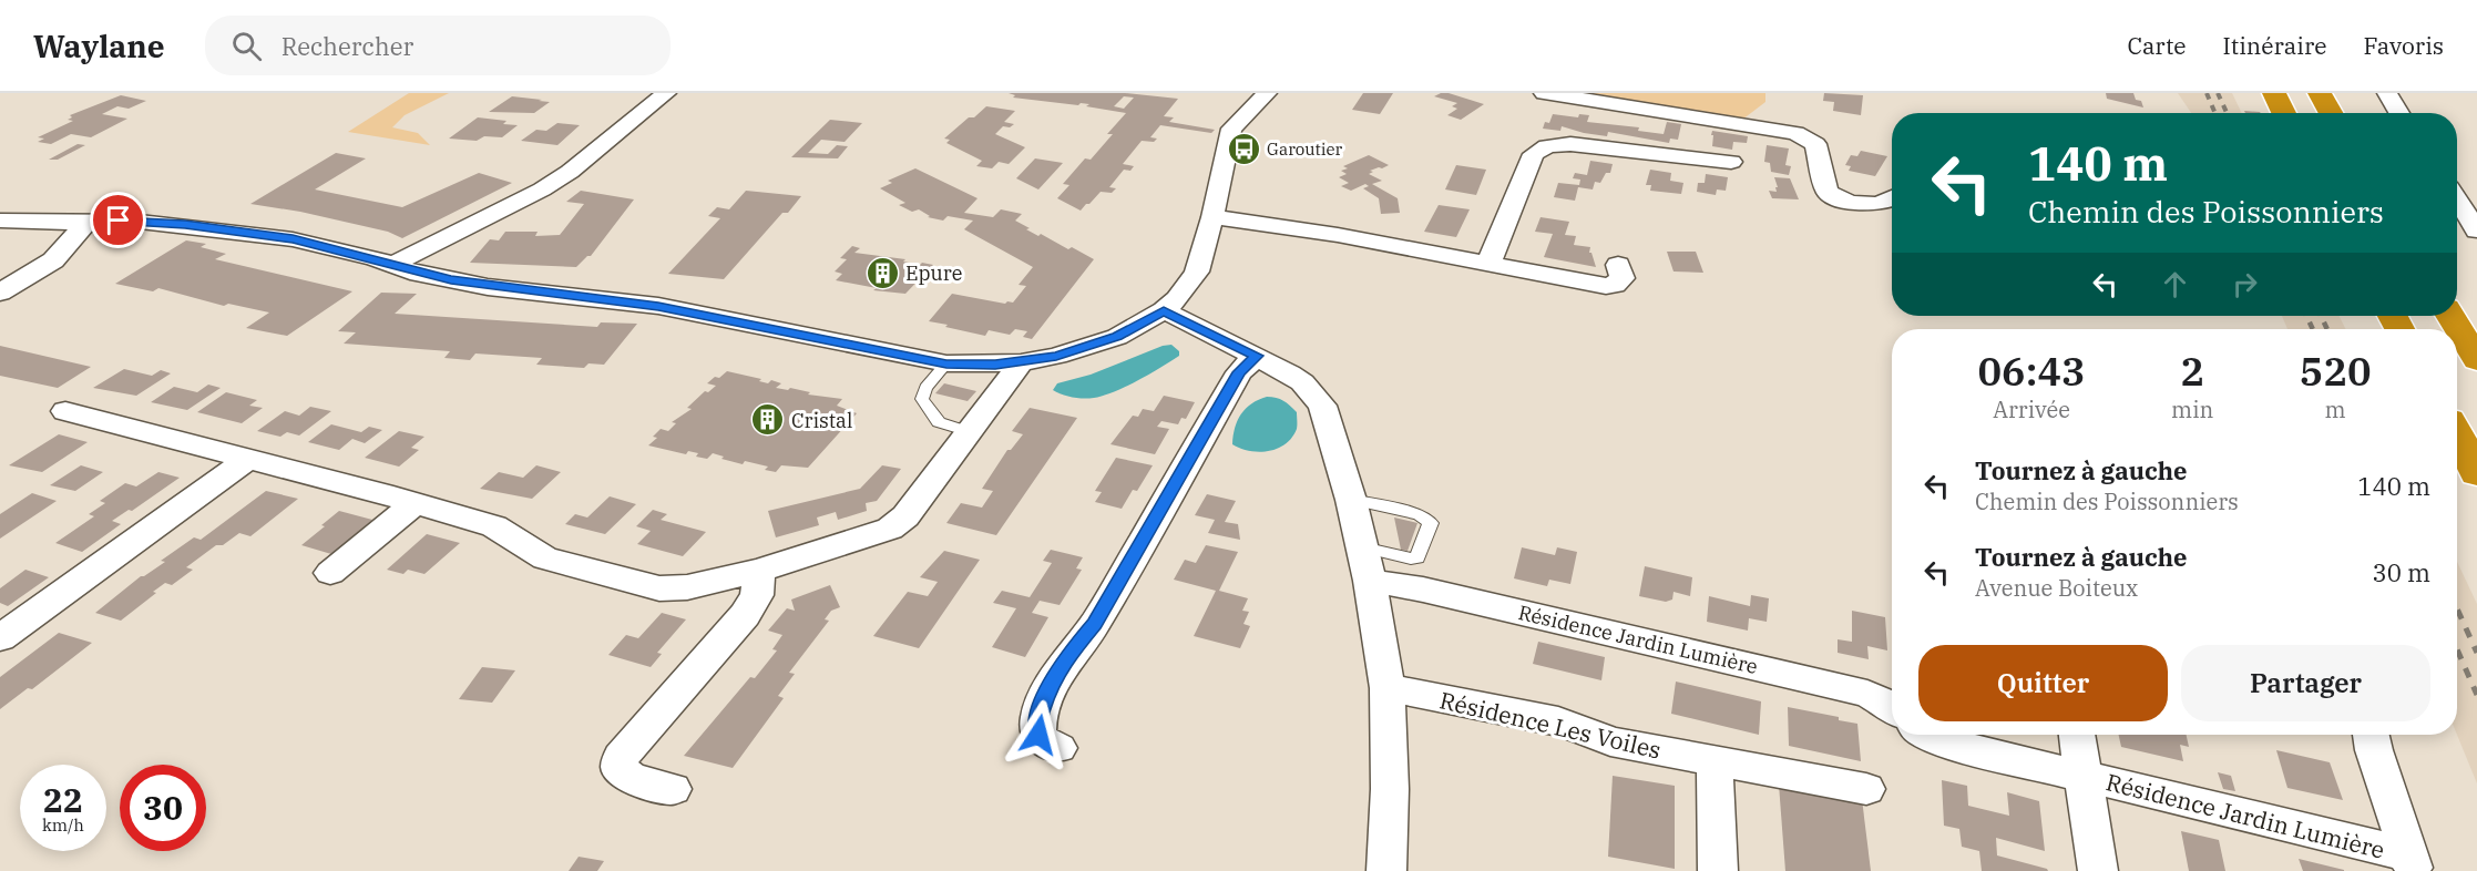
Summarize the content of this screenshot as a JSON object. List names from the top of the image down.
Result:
{
  "streets": {
    "street": ["Résidence Jardin Lumière", "Résidence Les Voiles"]
  },
  "places": {
    "bus stop": ["Garoutier"],
    "building": ["Epure", "Cristal"]
  },
  "page": {
    "header": "Waylane",
    "search": "Rechercher",
    "nav": ["Carte", "Itinéraire", "Favoris"],
    "turn": ["140 m", "Chemin des Poissonniers"],
    "eta": [
      "06:43",
      "Arrivée",
      "2",
      "min",
      "520",
      "m"
    ],
    "list": [
      {
        "name": "Tournez à gauche",
        "note": "Chemin des Poissonniers",
        "value": "140 m"
      },
      {
        "name": "Tournez à gauche",
        "note": "Avenue Boiteux",
        "value": "30 m"
      }
    ],
    "buttons": ["Quitter", "Partager"],
    "speed": "22 km/h",
    "limit": "30"
  }
}
